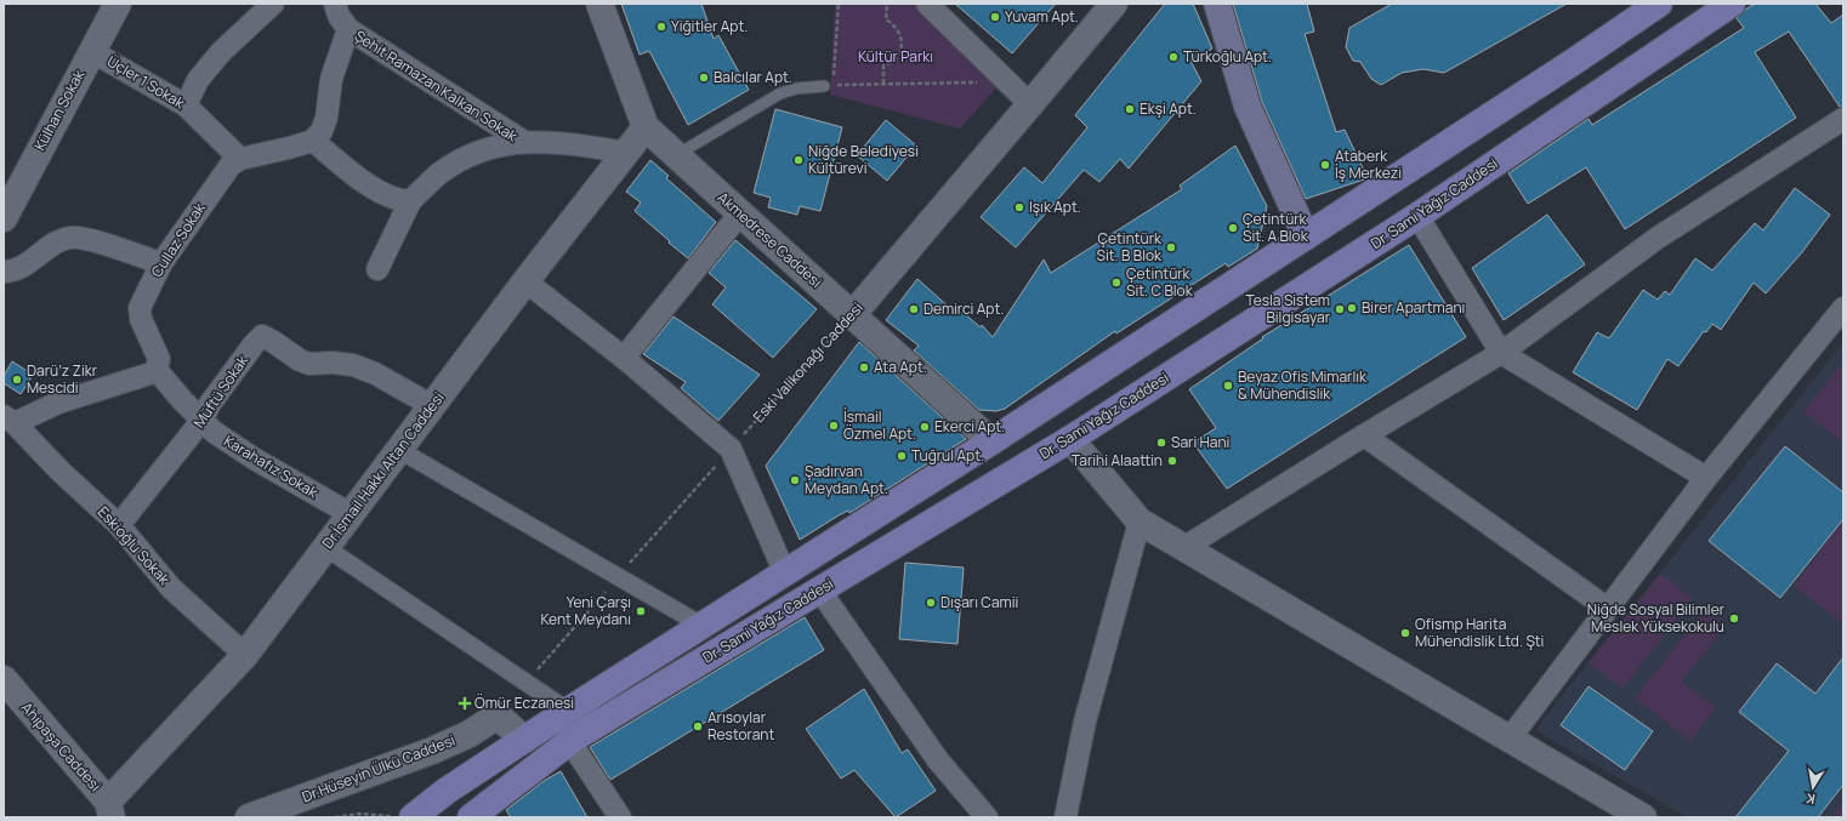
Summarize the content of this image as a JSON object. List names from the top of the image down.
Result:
{
  "streets": {
    "main road": ["Dr. Sami Yağız Caddesi"],
    "street": [
      "Üçler 1 Sokak",
      "Şehit Ramazan Kalkan Sokak",
      "Külhan Sokak",
      "Cullaz Sokak",
      "Akmedrese Caddesi",
      "Eski Valikonağı Caddesi",
      "Müftü Sokak",
      "Karahafız Sokak",
      "Dr.İsmail Hakkı Altan Caddesi",
      "Eskioğlu Sokak",
      "Ahipaşa Caddesi",
      "Dr.Hüseyin Ülkü Caddesi"
    ]
  },
  "crossings": [
    ["Üçler 1 Sokak", "Külhan Sokak"],
    ["Üçler 1 Sokak", "Cullaz Sokak"],
    ["Dr. Sami Yağız Caddesi", "Akmedrese Caddesi"],
    ["Dr. Sami Yağız Caddesi", "Dr.Hüseyin Ülkü Caddesi"],
    ["Cullaz Sokak", "Karahafız Sokak"],
    ["Akmedrese Caddesi", "Eski Valikonağı Caddesi"],
    ["Akmedrese Caddesi", "Dr.İsmail Hakkı Altan Caddesi"],
    ["Müftü Sokak", "Karahafız Sokak"],
    ["Müftü Sokak", "Dr.İsmail Hakkı Altan Caddesi"],
    ["Müftü Sokak", "Eskioğlu Sokak"],
    ["Karahafız Sokak", "Dr.İsmail Hakkı Altan Caddesi"],
    ["Dr.İsmail Hakkı Altan Caddesi", "Eskioğlu Sokak"],
    ["Dr.İsmail Hakkı Altan Caddesi", "Ahipaşa Caddesi"]
  ],
  "parks": ["Kültür Parkı"],
  "places": {
    "other": [
      "Yuvam Apt.",
      "Yiğitler Apt.",
      "Türkoğlu Apt.",
      "Balcılar Apt.",
      "Ekşi Apt.",
      "Niğde Belediyesi Kültürevi",
      "Ataberk İş Merkezi",
      "Işık Apt.",
      "Çetintürk Sit. A Blok",
      "Çetintürk Sit. B Blok",
      "Çetintürk Sit. C Blok",
      "Birer Apartmanı",
      "Demirci Apt.",
      "Tesla Sistem Bilgisayar",
      "Ata Apt.",
      "Darü’z Zikr Mescidi",
      "Beyaz Ofis Mimarlık & Mühendislik",
      "İsmail Özmel Apt.",
      "Ekerci Apt.",
      "Sari Hani",
      "Tuğrul Apt.",
      "Tarihi Alaattin",
      "Şadırvan Meydan Apt.",
      "Dışarı Camii",
      "Yeni Çarşı Kent Meydanı",
      "Niğde Sosyal Bilimler Meslek Yüksekokulu",
      "Ofismp Harita Mühendislik Ltd. Şti",
      "Arısoylar Restorant"
    ],
    "health": ["Ömür Eczanesi"]
  },
  "north": "bottom"
}
